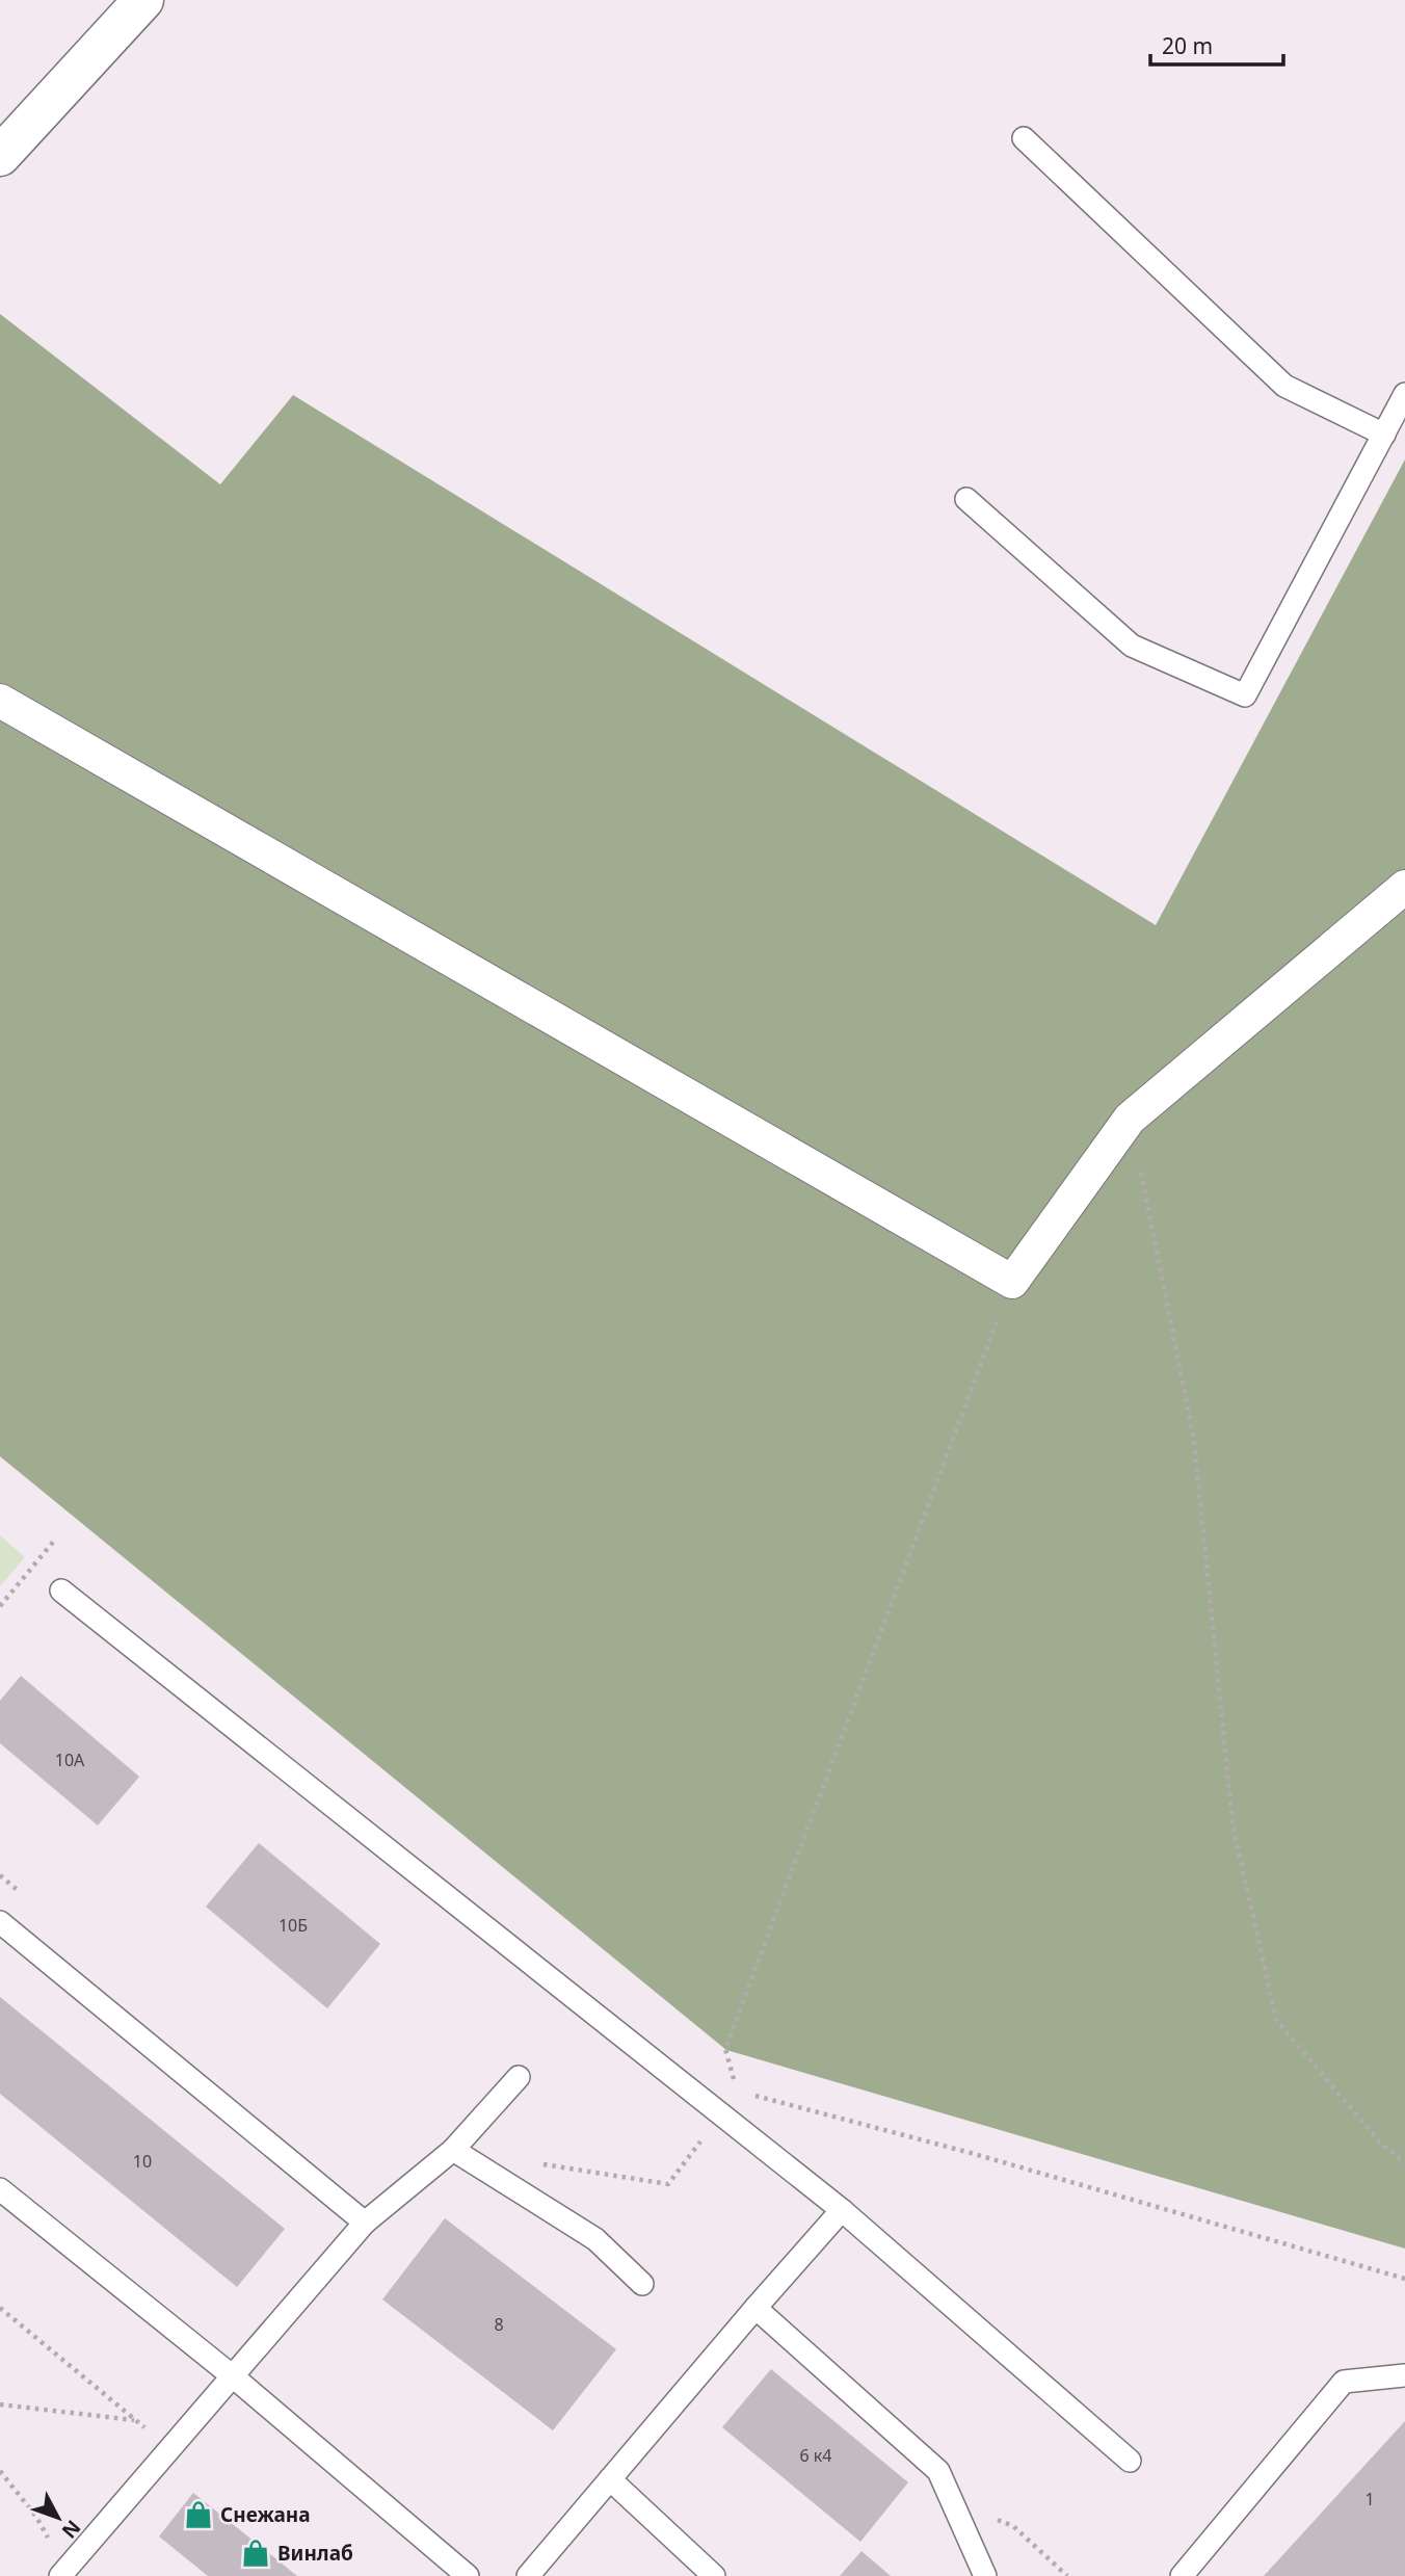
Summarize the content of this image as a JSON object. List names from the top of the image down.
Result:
{
  "places": {
    "shop": ["Снежана", "Винлаб"]
  },
  "house_numbers": [
    "10А",
    "10Б",
    "10",
    "8",
    "6 к4",
    "1"
  ],
  "scale_bar": "20 m",
  "north": "bottom right"
}
